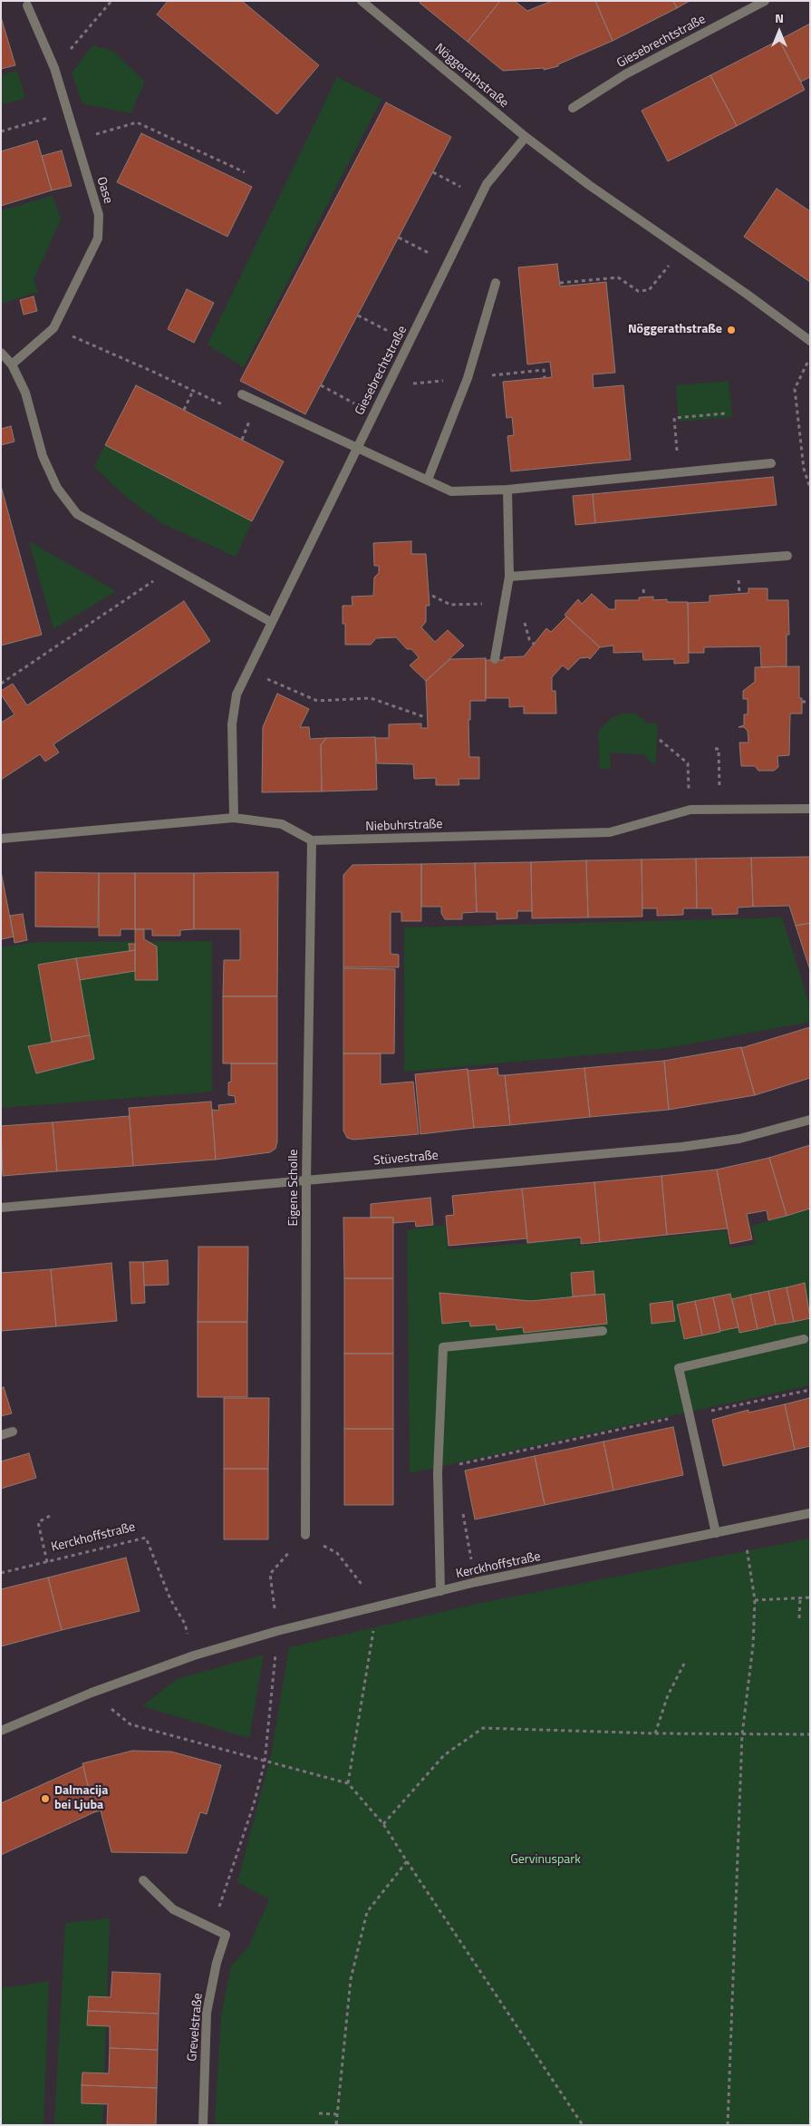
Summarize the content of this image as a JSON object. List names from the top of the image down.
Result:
{
  "streets": {
    "street": [
      "Giesebrechtstraße",
      "Nöggerathstraße",
      "Oase",
      "Niebuhrstraße",
      "Stüvestraße",
      "Eigene Scholle",
      "Kerckhoffstraße",
      "Grevelstraße"
    ]
  },
  "crossings": [
    ["Giesebrechtstraße", "Nöggerathstraße"],
    ["Niebuhrstraße", "Eigene Scholle"],
    ["Stüvestraße", "Eigene Scholle"]
  ],
  "parks": ["Gervinuspark"],
  "places": ["Nöggerathstraße", "Dalmacija bei Ljuba"],
  "north": "top"
}
